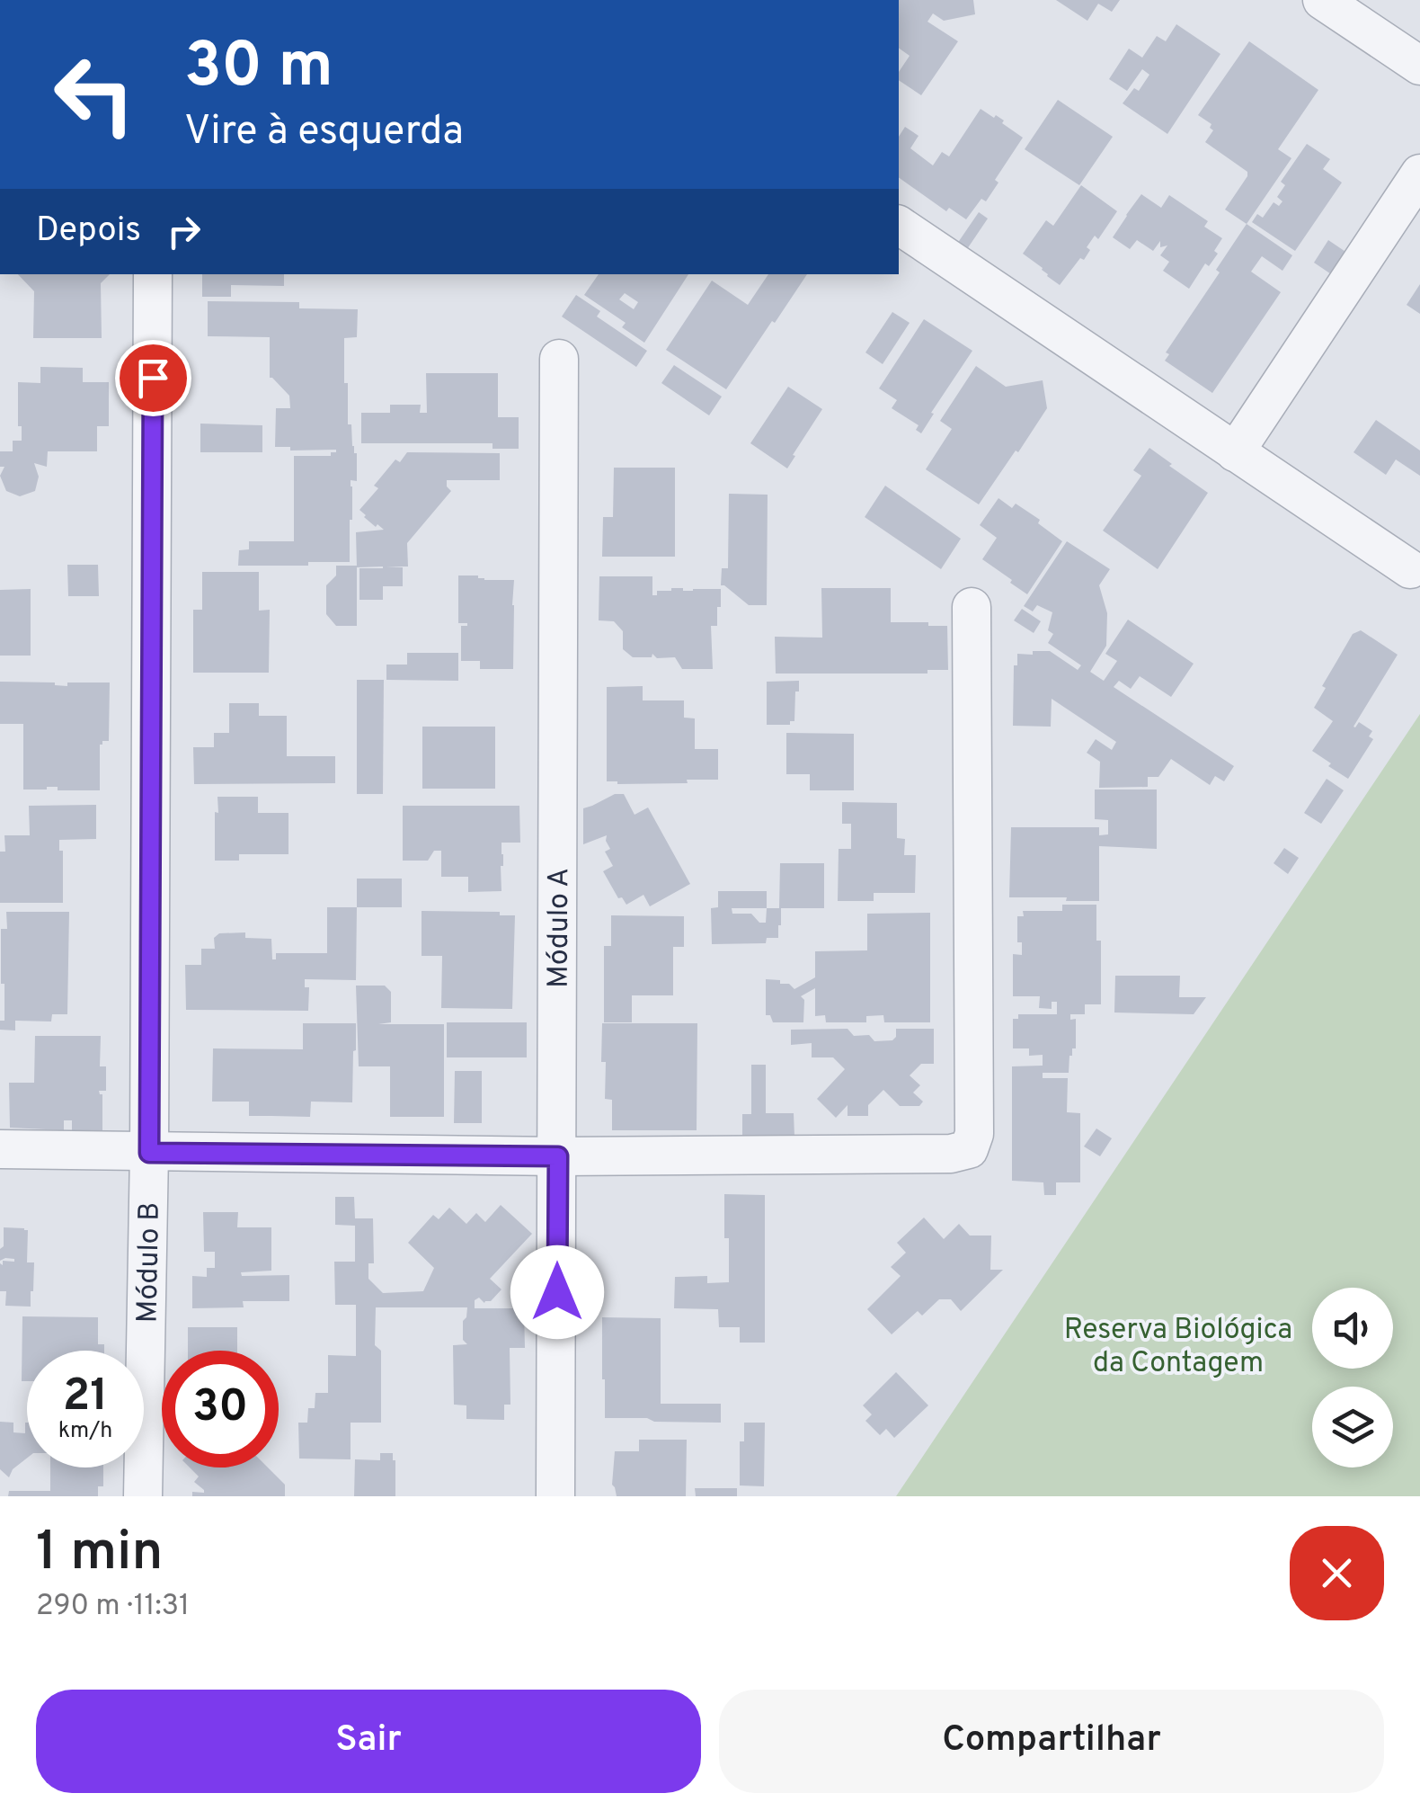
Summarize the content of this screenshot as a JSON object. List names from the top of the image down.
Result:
{
  "streets": {
    "street": ["Módulo A", "Módulo B"]
  },
  "parks": ["Reserva Biológica da Contagem"],
  "page": {
    "turn": ["30 m", "Vire à esquerda"],
    "then": "Depois",
    "speed": "21 km/h",
    "limit": "30",
    "heading": ["1 min", "290 m · 11:31"],
    "buttons": ["Sair", "Compartilhar"]
  }
}
